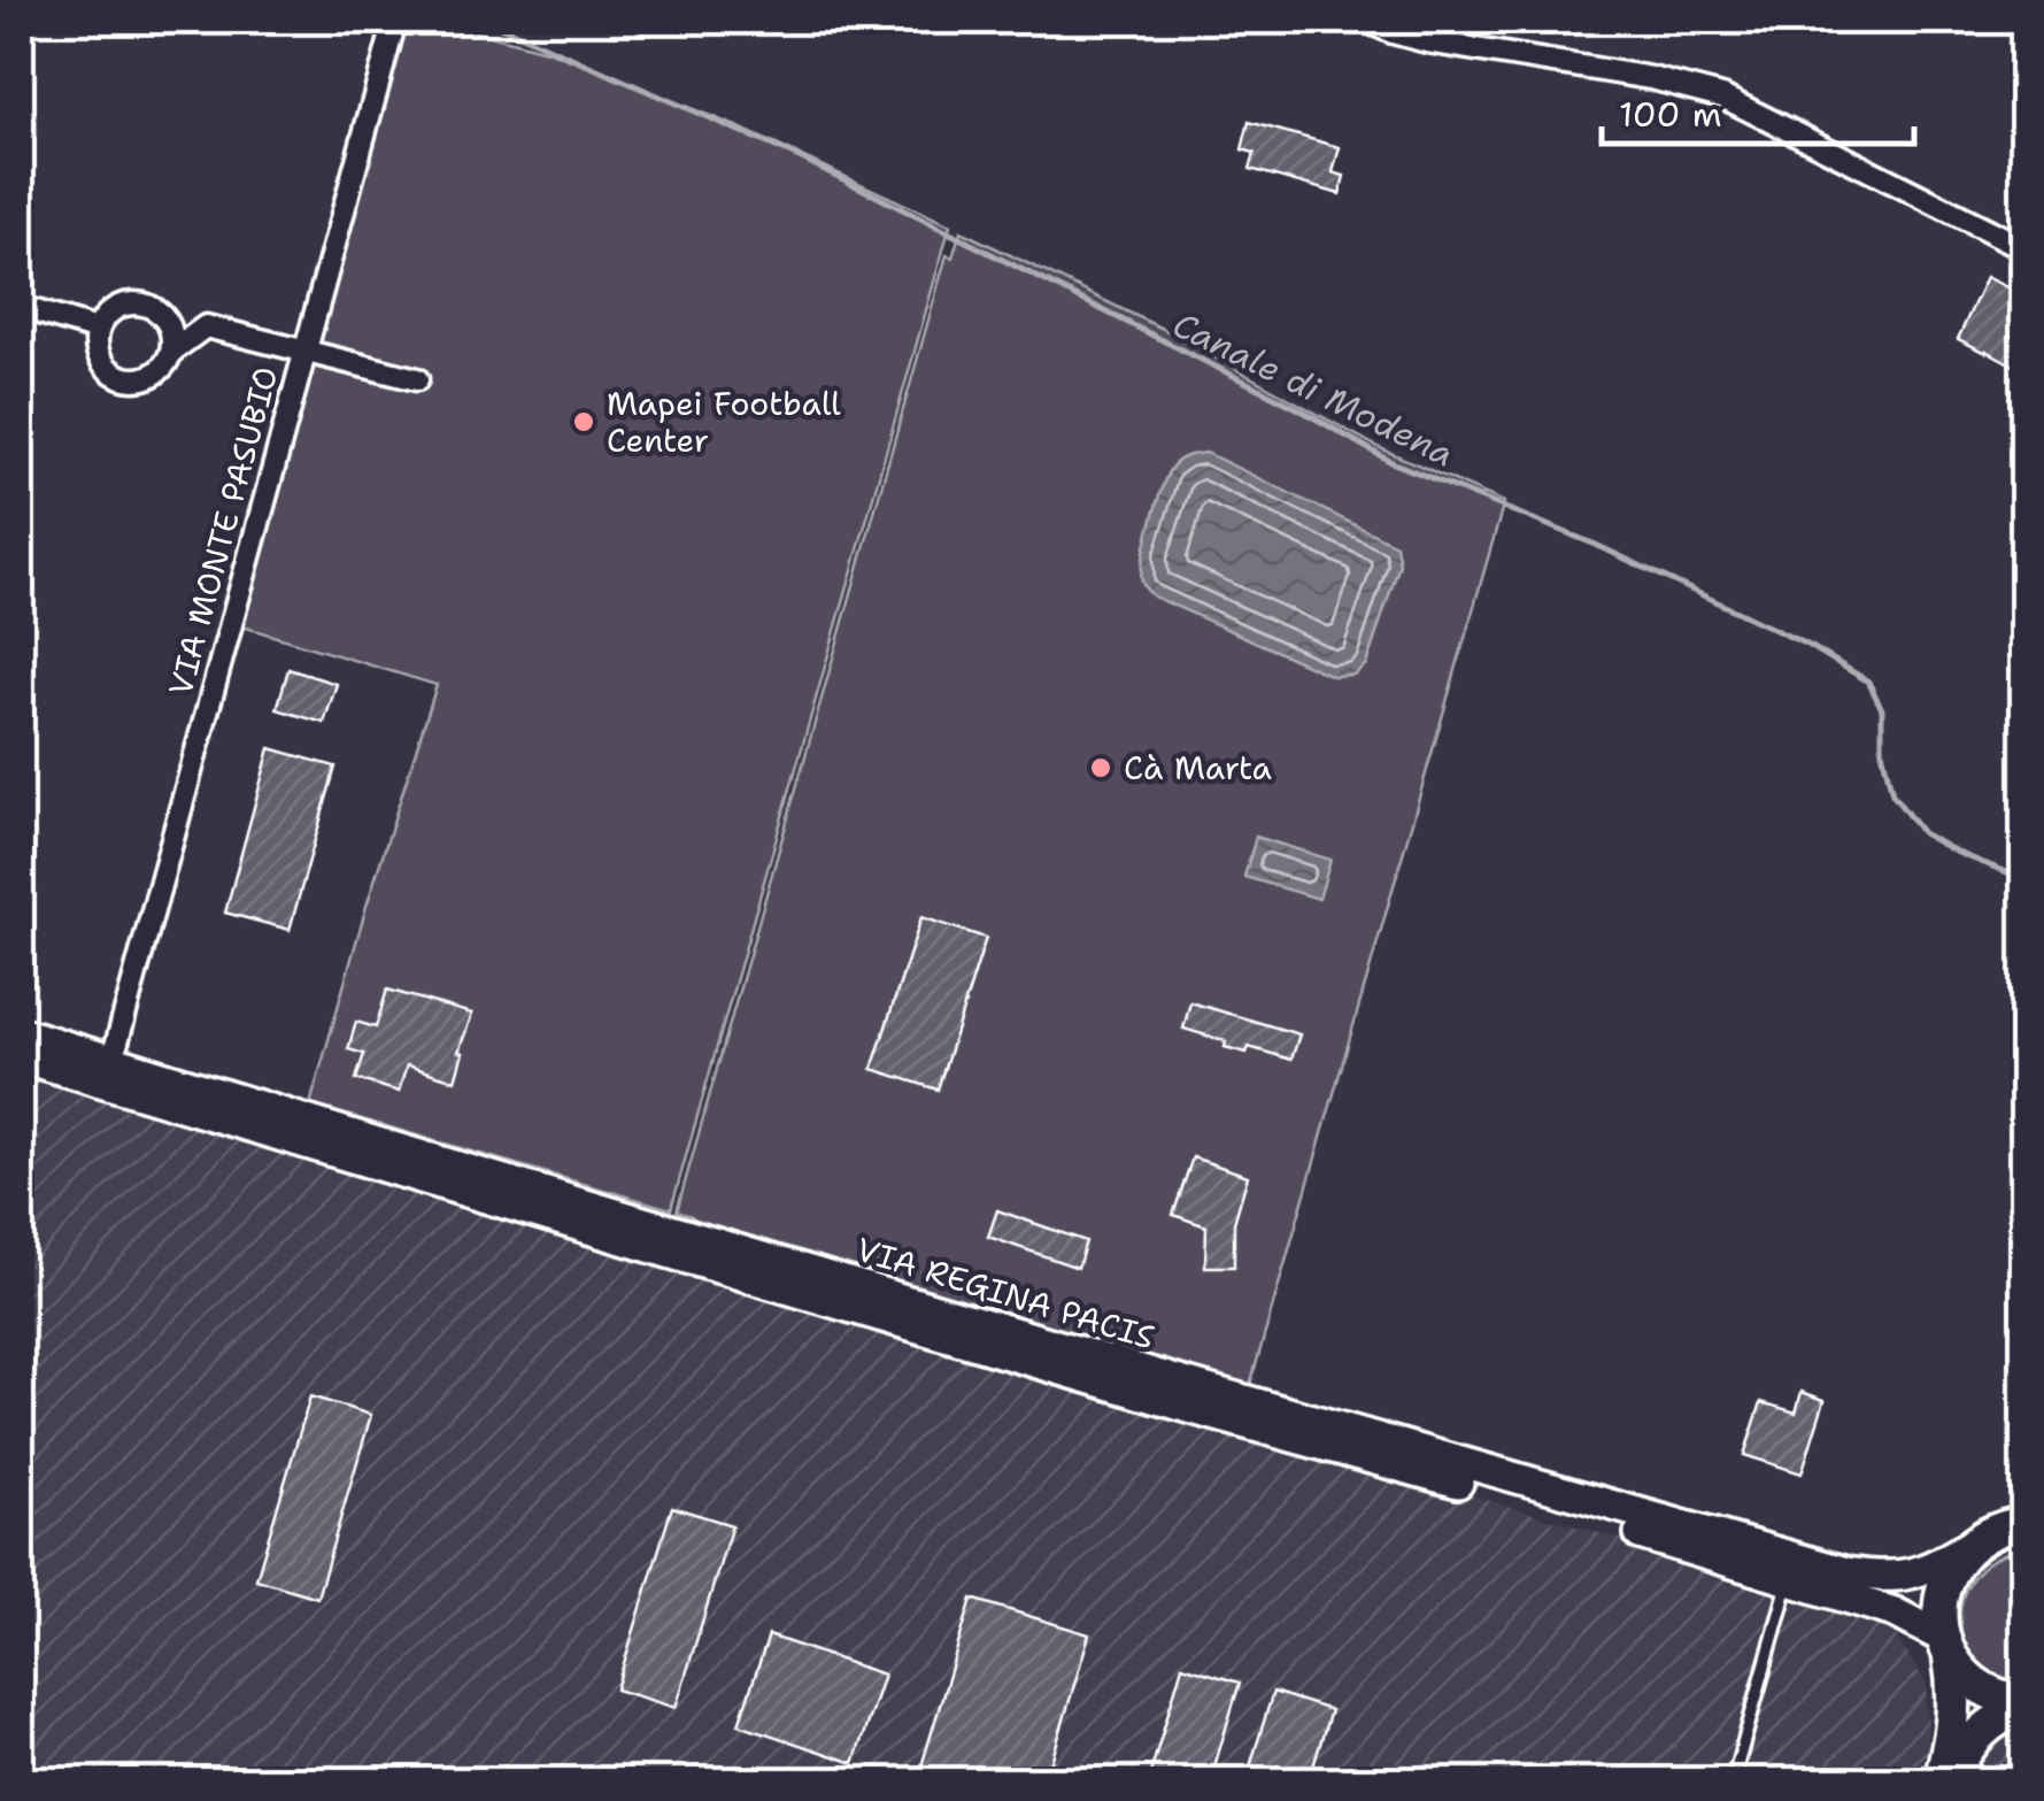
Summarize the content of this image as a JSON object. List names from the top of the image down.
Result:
{
  "streets": {
    "street": ["VIA MONTE PASUBIO", "VIA REGINA PACIS"]
  },
  "crossings": [
    ["VIA MONTE PASUBIO", "VIA REGINA PACIS"]
  ],
  "water": ["Canale di Modena"],
  "places": ["Mapei Football Center", "Cà Marta"],
  "scale_bar": "100 m"
}
